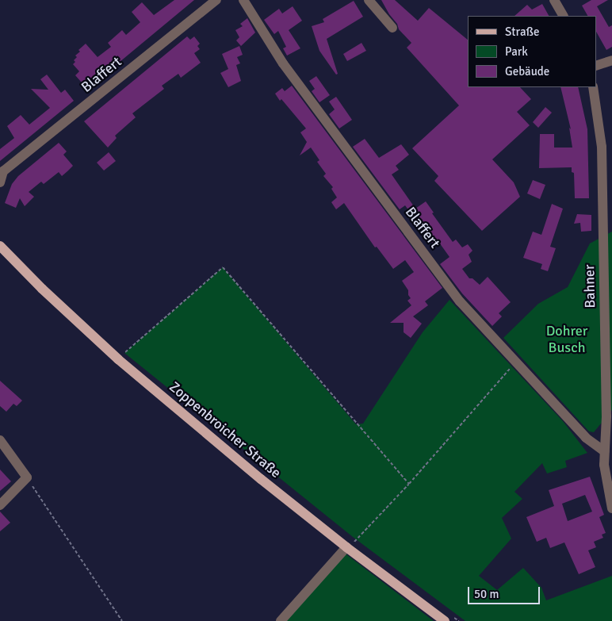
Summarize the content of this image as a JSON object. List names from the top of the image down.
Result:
{
  "streets": {
    "main road": ["Zoppenbroicher Straße"],
    "street": ["Blaffert", "Bahner"]
  },
  "crossings": [
    ["Blaffert", "Bahner"]
  ],
  "parks": ["Dohrer Busch"],
  "legend": ["Straße", "Park", "Gebäude"],
  "scale_bar": "50 m"
}
